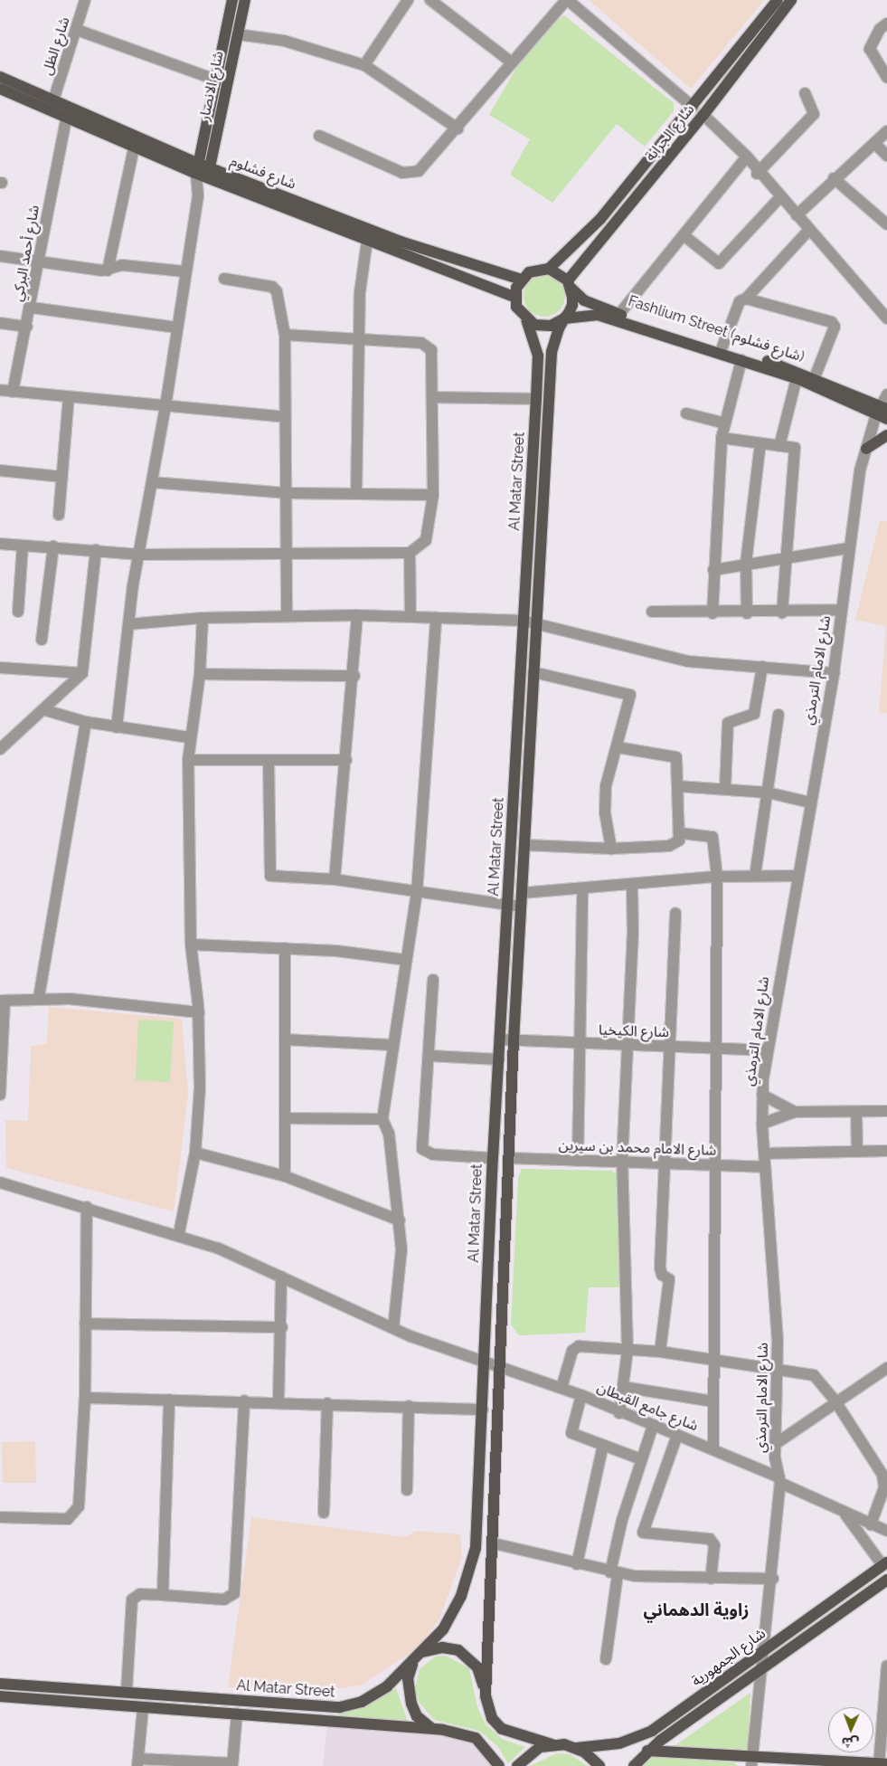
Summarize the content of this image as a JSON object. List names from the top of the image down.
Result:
{
  "streets": {
    "main road": [
      "شارع الانصار",
      "شارع الجرابة",
      "شارع فشلوم",
      "Fashlium Street (شارع فشلوم)",
      "Al Matar Street",
      "شارع الجمهورية"
    ],
    "street": [
      "شارع الظل",
      "شارع أحمد البركي",
      "شارع الامام الترمذي",
      "شارع الكيخيا",
      "شارع الامام محمد بن سيرين",
      "شارع جامع القبطان"
    ]
  },
  "crossings": [
    ["شارع الظل", "شارع فشلوم"],
    ["شارع الانصار", "شارع فشلوم"],
    ["شارع الجرابة", "شارع فشلوم"],
    ["شارع الجرابة", "Fashlium Street (شارع فشلوم)"],
    ["شارع الجرابة", "Al Matar Street"],
    ["شارع فشلوم", "شارع أحمد البركي"],
    ["شارع فشلوم", "Fashlium Street (شارع فشلوم)"],
    ["شارع فشلوم", "Al Matar Street"],
    ["Fashlium Street (شارع فشلوم)", "Al Matar Street"],
    ["Fashlium Street (شارع فشلوم)", "شارع الامام الترمذي"],
    ["Al Matar Street", "شارع الكيخيا"],
    ["Al Matar Street", "شارع جامع القبطان"],
    ["Al Matar Street", "شارع الجمهورية"],
    ["شارع الامام الترمذي", "شارع الكيخيا"],
    ["شارع الامام الترمذي", "شارع الامام محمد بن سيرين"],
    ["شارع الامام الترمذي", "شارع جامع القبطان"],
    ["شارع الامام الترمذي", "شارع الجمهورية"]
  ],
  "districts": ["زاوية الدهماني"],
  "north": "bottom"
}
